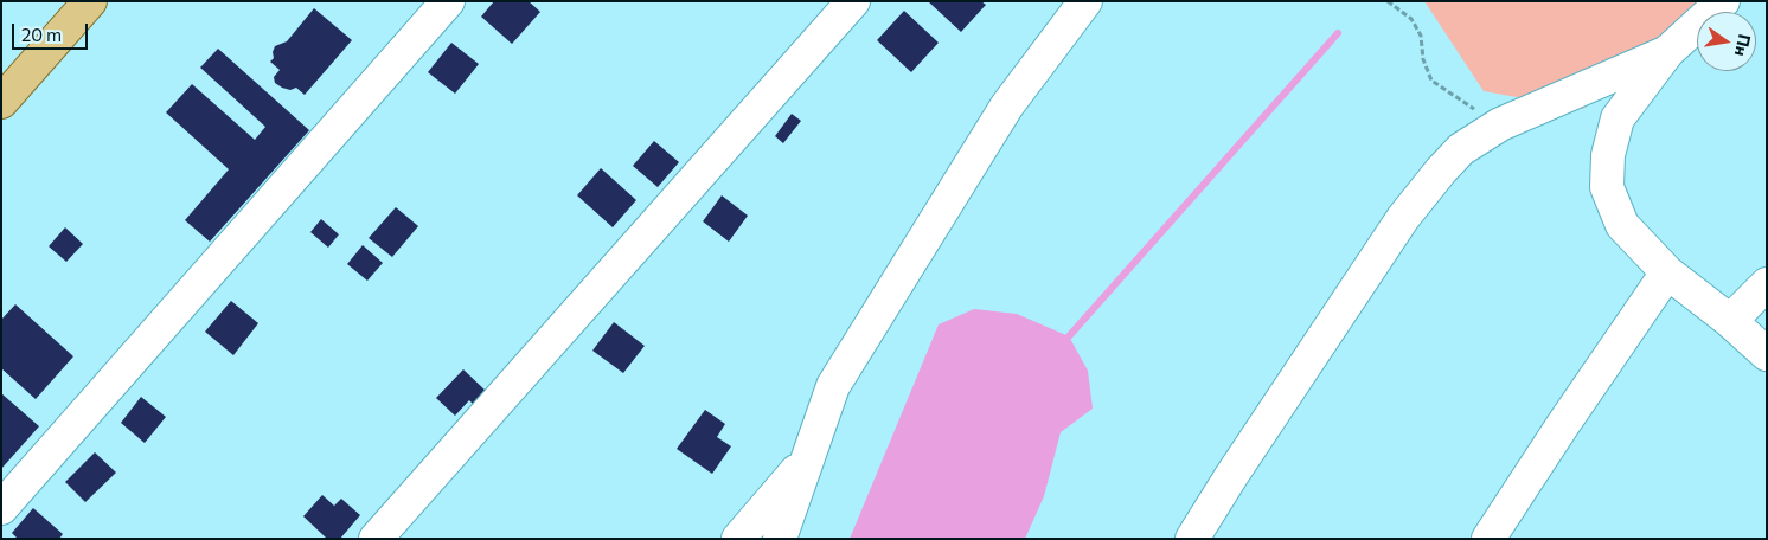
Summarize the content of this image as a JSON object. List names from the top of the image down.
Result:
{
  "scale_bar": "20 m",
  "north": "right"
}
